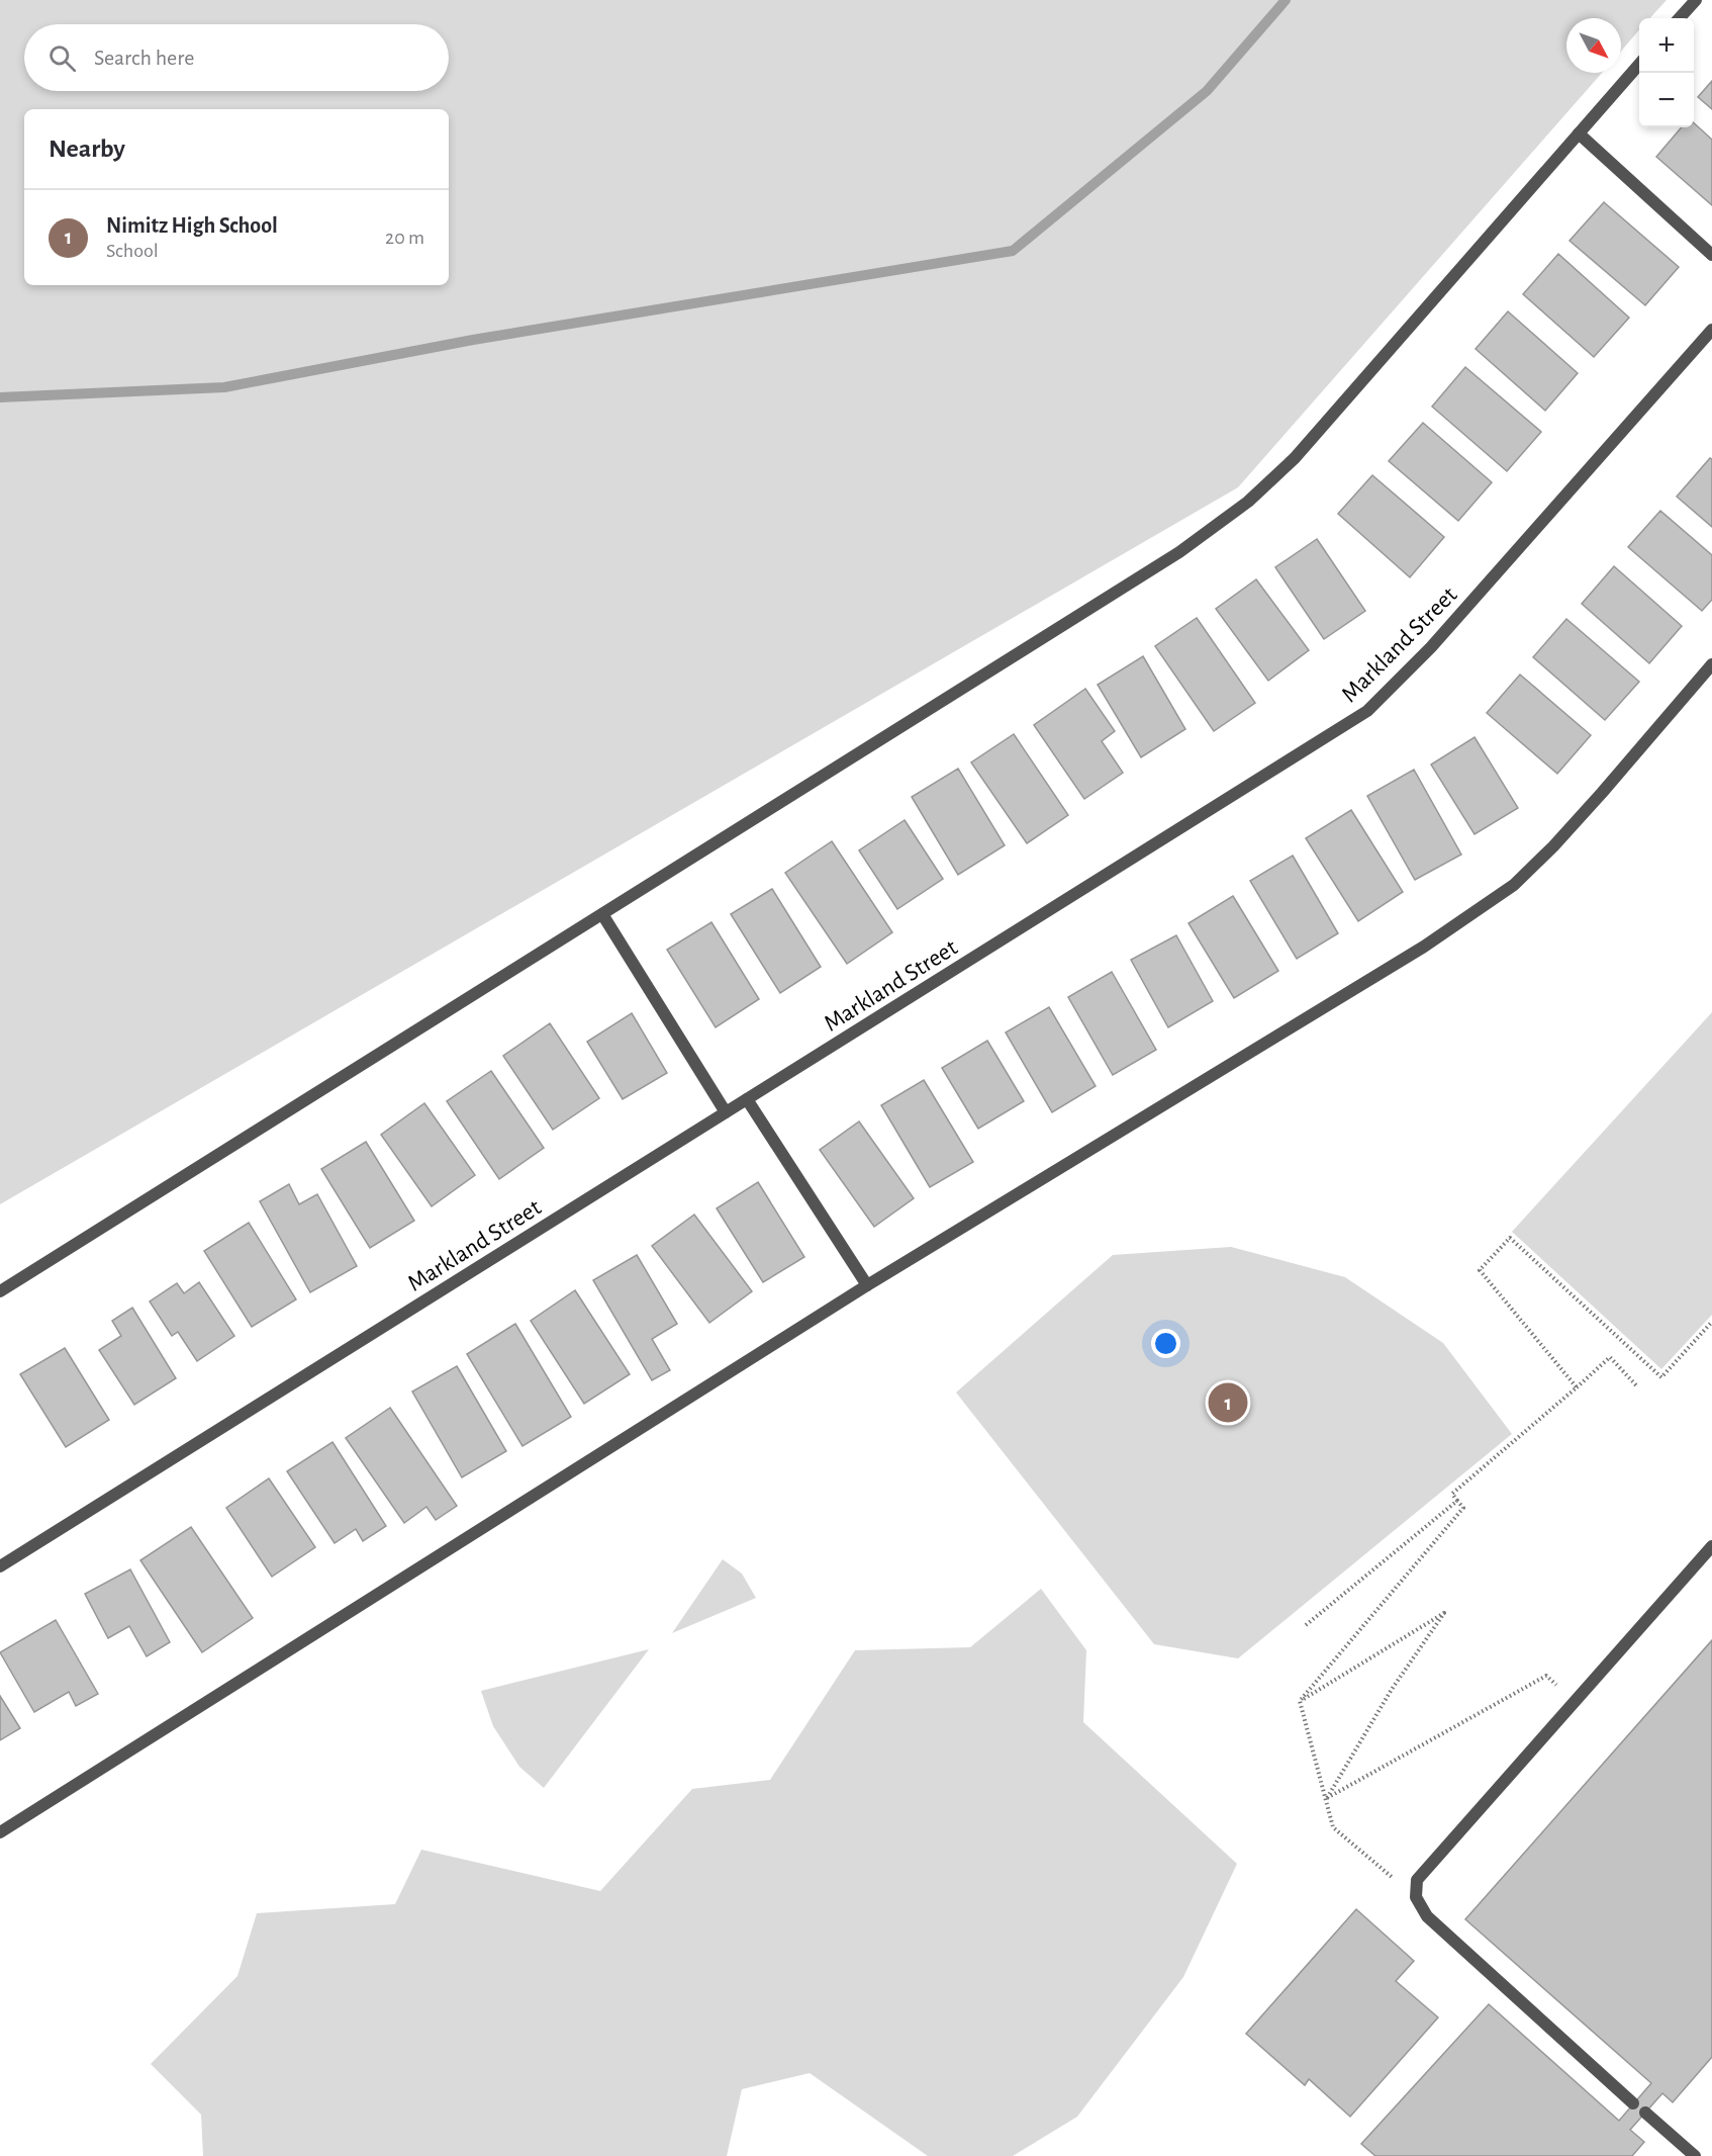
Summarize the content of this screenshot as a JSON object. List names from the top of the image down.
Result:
{
  "streets": {
    "street": ["Markland Street"]
  },
  "north": "bottom right",
  "page": {
    "map_buttons": ["+", "−"],
    "search": "Search here",
    "heading": "Nearby",
    "list": [
      {
        "mark": "1",
        "name": "Nimitz High School",
        "note": "School",
        "value": "20 m"
      }
    ],
    "pins": "1"
  }
}
